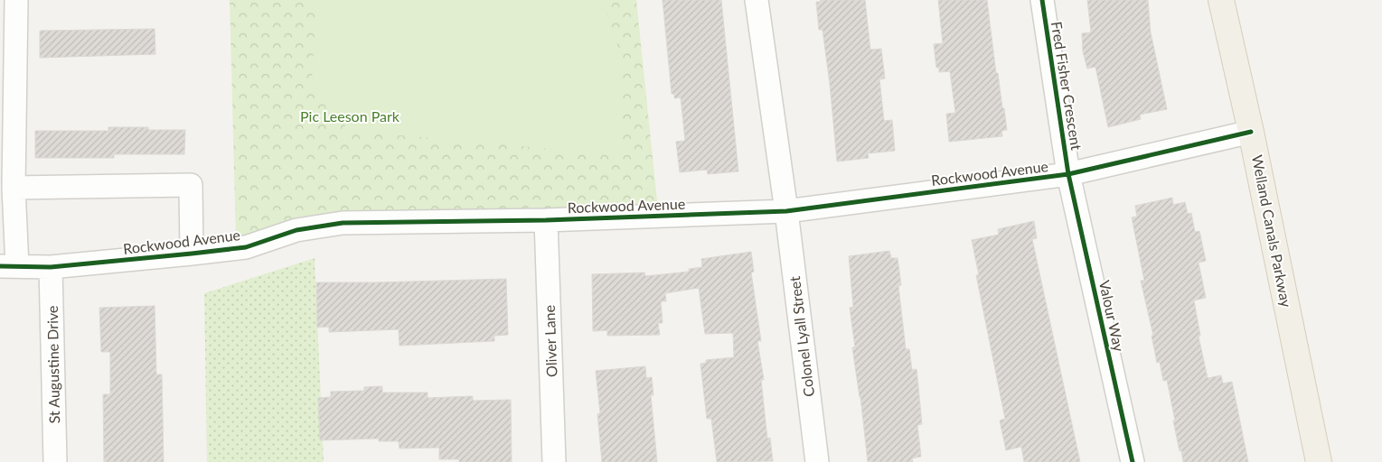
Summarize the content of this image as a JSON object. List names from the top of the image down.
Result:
{
  "streets": {
    "main road": ["Welland Canals Parkway"],
    "street": [
      "Fred Fisher Crescent",
      "Rockwood Avenue",
      "Valour Way",
      "Colonel Lyall Street",
      "Oliver Lane",
      "St Augustine Drive"
    ]
  },
  "crossings": [
    ["Fred Fisher Crescent", "Rockwood Avenue"],
    ["Fred Fisher Crescent", "Valour Way"],
    ["Rockwood Avenue", "Welland Canals Parkway"],
    ["Rockwood Avenue", "Valour Way"],
    ["Rockwood Avenue", "Colonel Lyall Street"],
    ["Rockwood Avenue", "Oliver Lane"],
    ["Rockwood Avenue", "St Augustine Drive"]
  ],
  "parks": ["Pic Leeson Park"]
}
